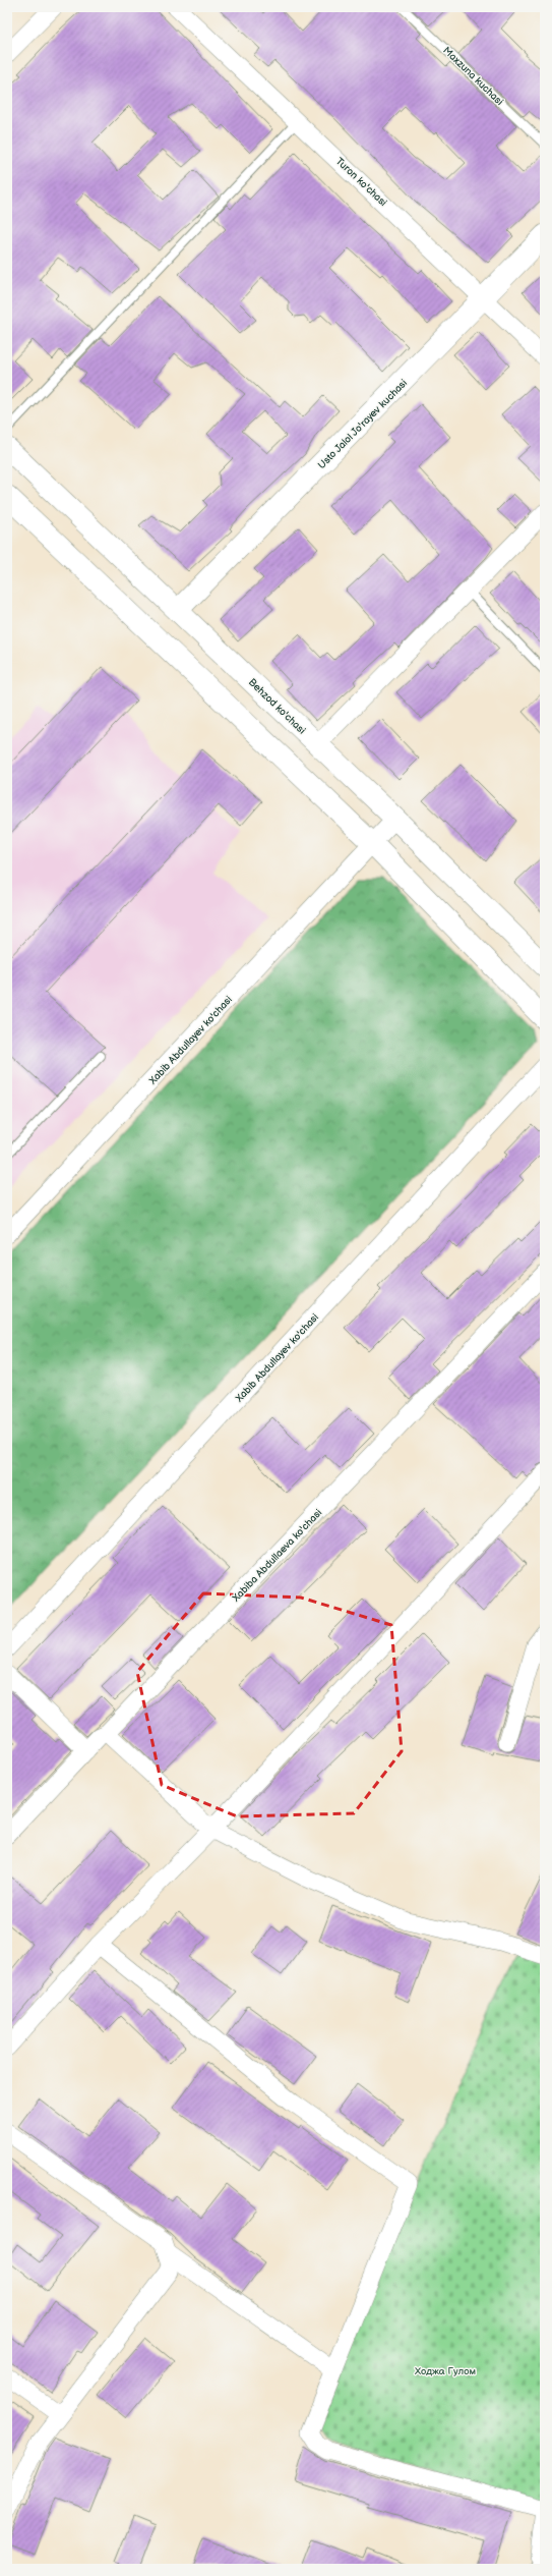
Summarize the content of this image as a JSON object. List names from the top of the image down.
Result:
{
  "streets": {
    "street": [
      "Turon ko'chasi",
      "Usto Jalol Jo'rayev kuchasi",
      "Behzod ko'chasi",
      "Xabib Abdullayev ko'chasi",
      "Xabiba Abdullaeva ko'chasi"
    ],
    "lane": ["Maxzuna kuchasi"]
  },
  "crossings": [
    ["Turon ko'chasi", "Usto Jalol Jo'rayev kuchasi"],
    ["Usto Jalol Jo'rayev kuchasi", "Behzod ko'chasi"],
    ["Behzod ko'chasi", "Xabib Abdullayev ko'chasi"]
  ],
  "parks": ["Ходжа Гулом"]
}
